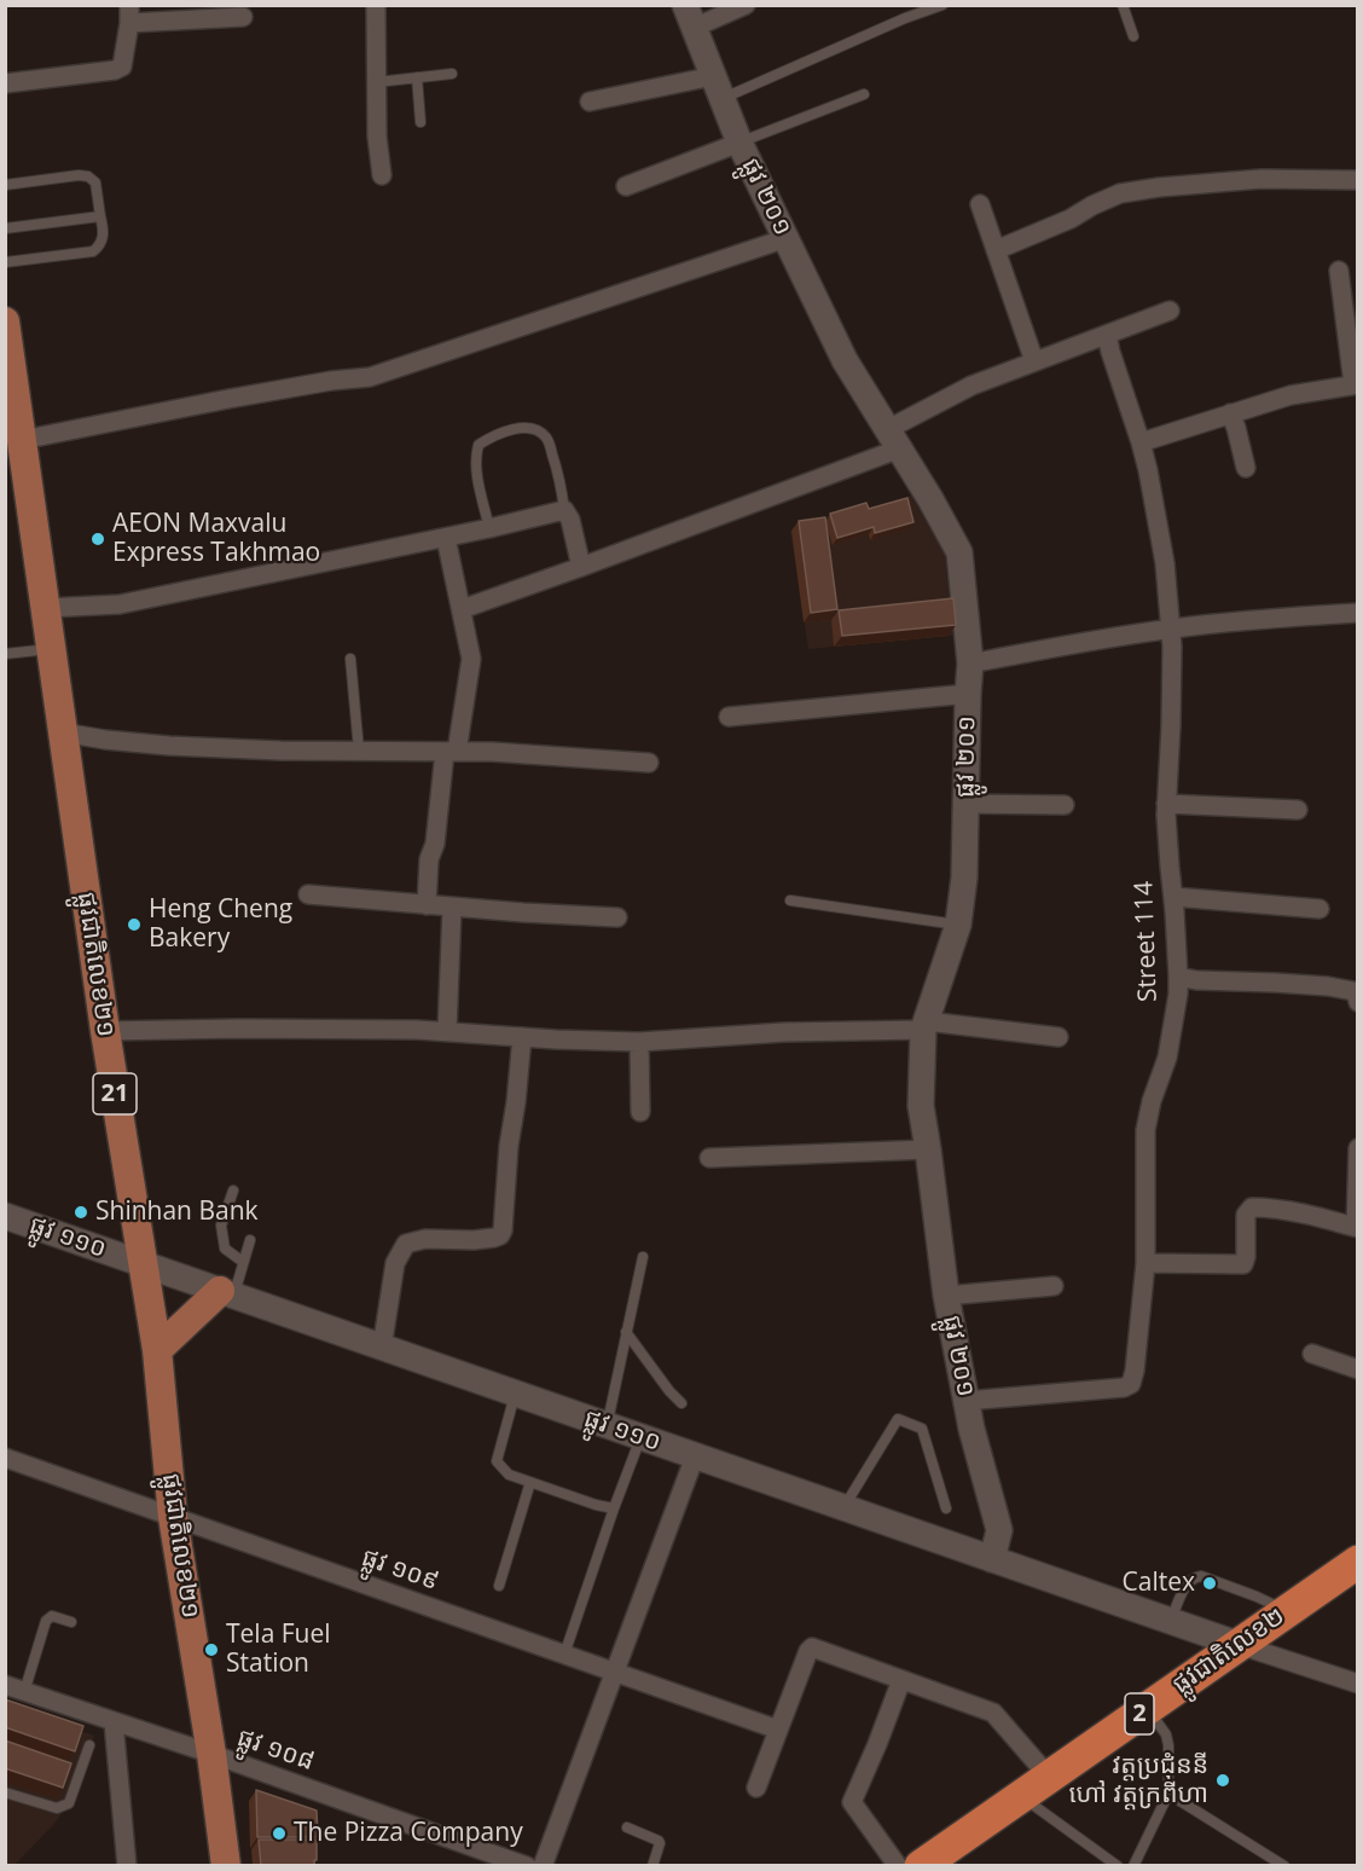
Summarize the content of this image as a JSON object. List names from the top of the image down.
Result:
{
  "streets": {
    "highway": ["ផ្លូវជាតិលេខ២", "2"],
    "main road": ["ផ្លូវជាតិលេខ២១", "21"],
    "street": [
      "ផ្លូវ ២០១",
      "Street 114",
      "ផ្លូវ ១១០",
      "ផ្លូវ ១០៩",
      "ផ្លូវ ១០៨"
    ]
  },
  "crossings": [
    ["ផ្លូវ ២០១", "Street 114"],
    ["ផ្លូវ ២០១", "ផ្លូវ ១១០"],
    ["ផ្លូវជាតិលេខ២១", "ផ្លូវ ១១០"],
    ["ផ្លូវជាតិលេខ២១", "ផ្លូវ ១០៩"],
    ["ផ្លូវជាតិលេខ២១", "ផ្លូវ ១០៨"],
    ["ផ្លូវ ១១០", "ផ្លូវជាតិលេខ២"]
  ],
  "places": [
    "AEON Maxvalu Express Takhmao",
    "Heng Cheng Bakery",
    "Shinhan Bank",
    "Caltex",
    "Tela Fuel Station",
    "វត្តប្រជុំននី ហៅ វត្តក្រពីហា",
    "The Pizza Company"
  ]
}
